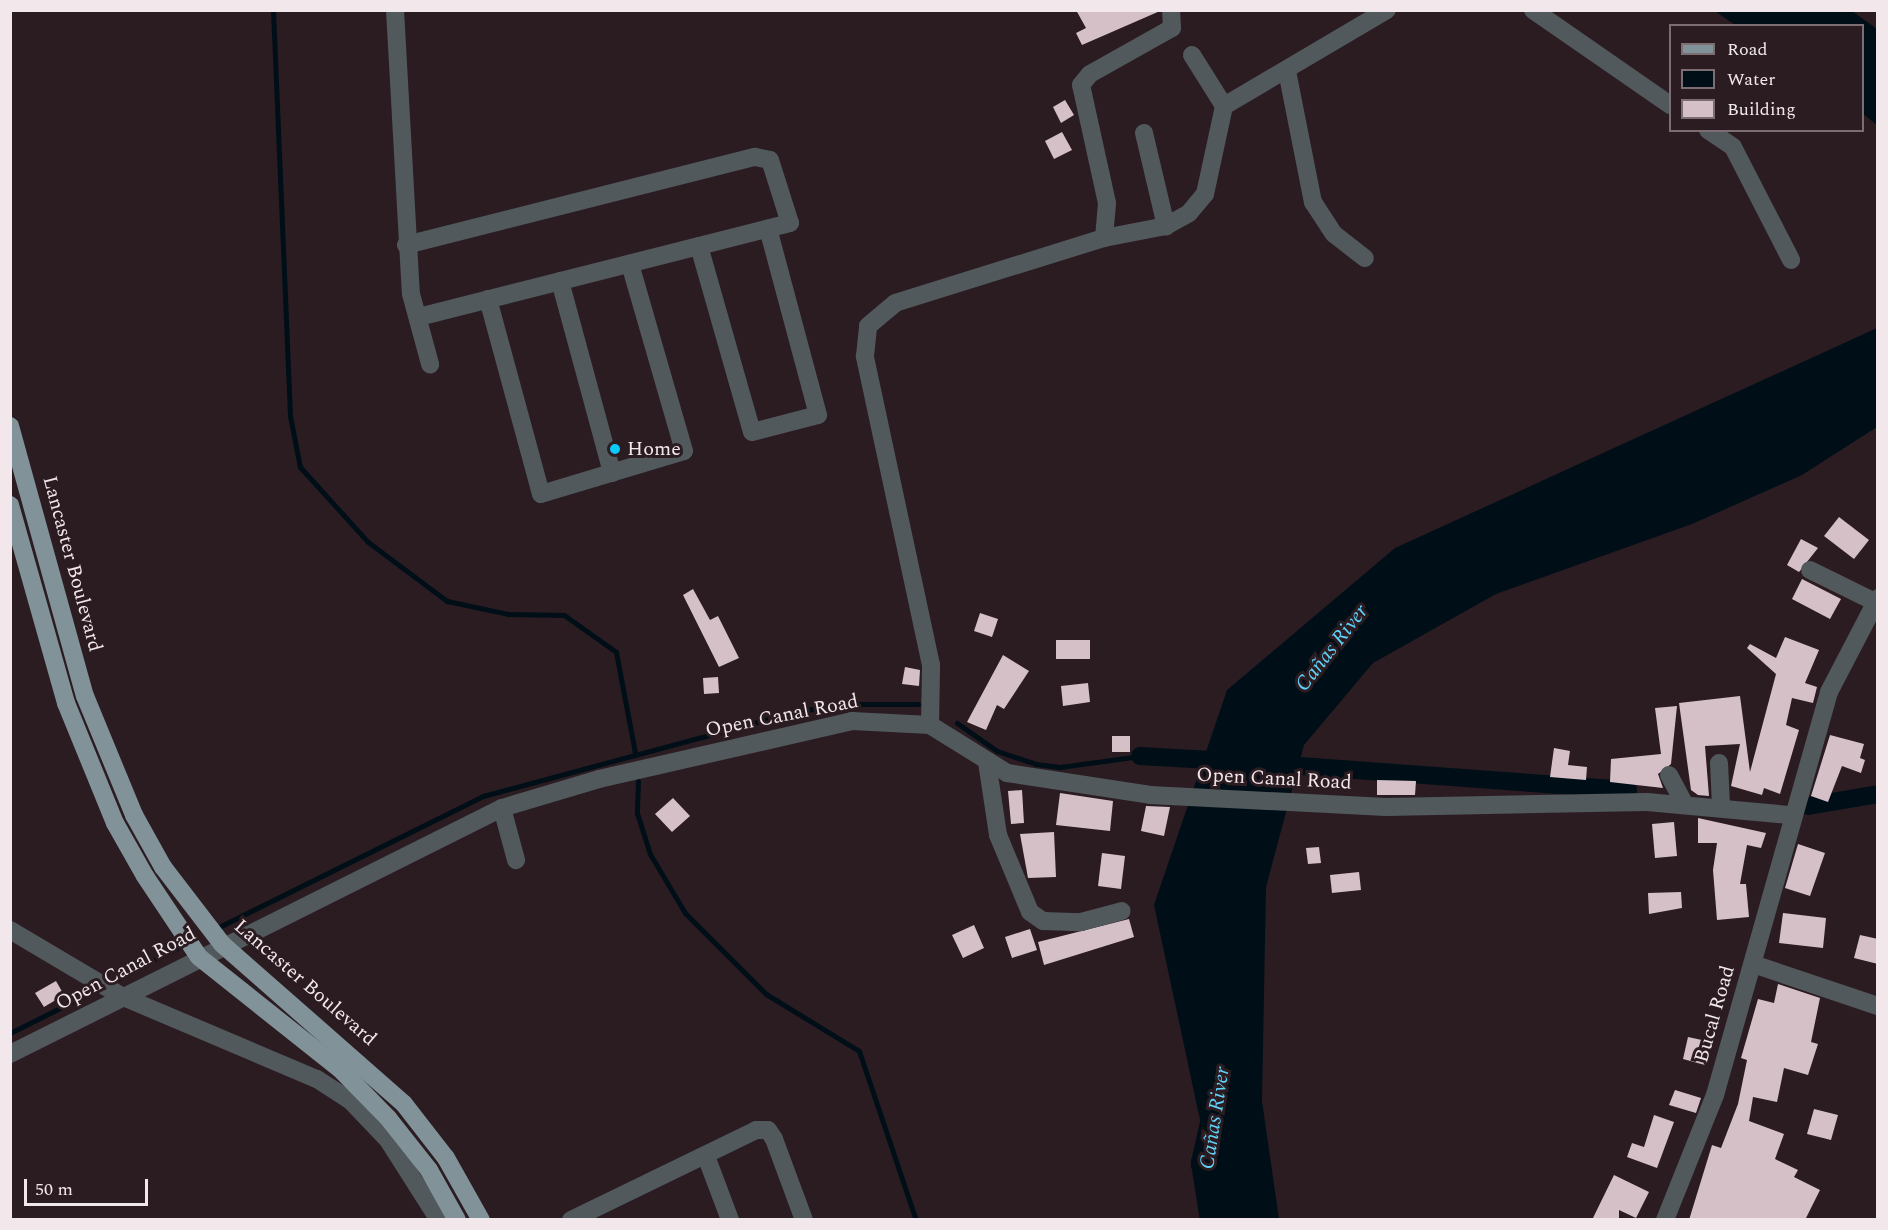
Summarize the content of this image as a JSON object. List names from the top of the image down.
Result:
{
  "streets": {
    "main road": ["Lancaster Boulevard"],
    "street": ["Open Canal Road", "Bucal Road"]
  },
  "crossings": [
    ["Lancaster Boulevard", "Open Canal Road"],
    ["Open Canal Road", "Bucal Road"]
  ],
  "water": ["Cañas River"],
  "places": ["Home"],
  "legend": ["Road", "Water", "Building"],
  "scale_bar": "50 m"
}
